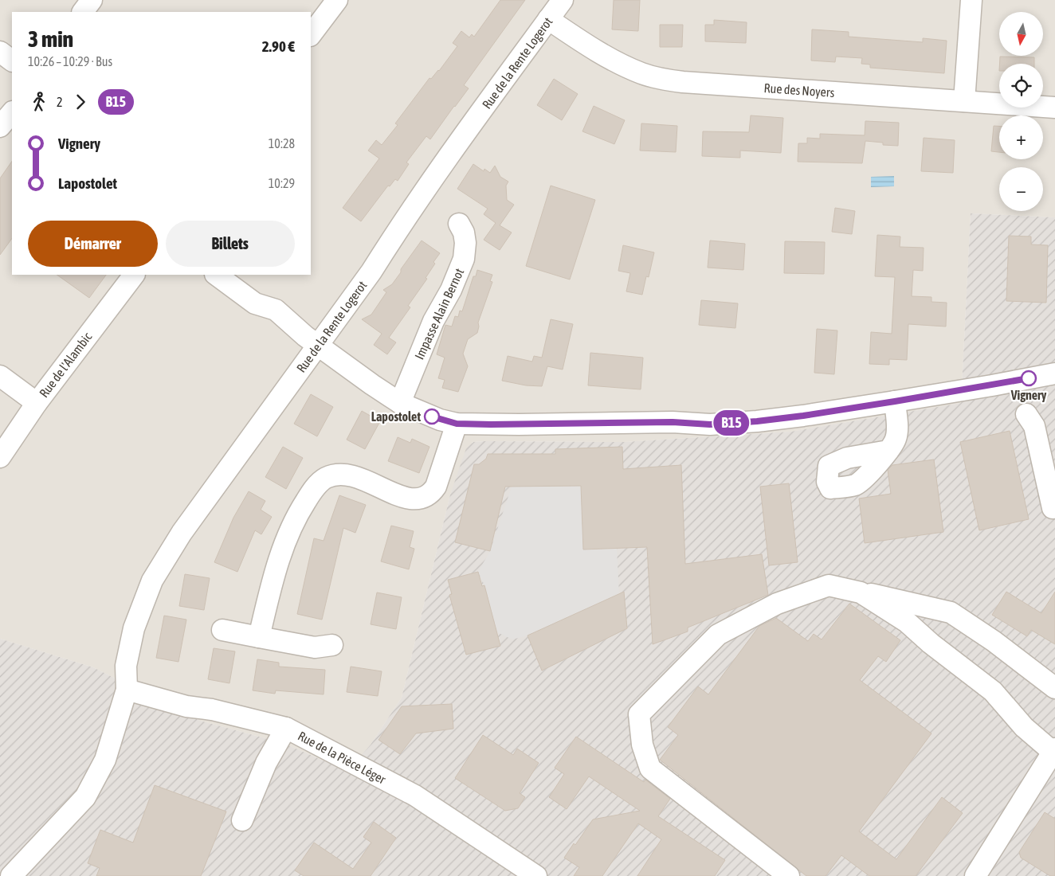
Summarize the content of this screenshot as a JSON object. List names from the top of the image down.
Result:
{
  "streets": {
    "street": [
      "Rue de la Rente Logerot",
      "Rue des Noyers",
      "Impasse Alain Bernot",
      "Rue de l'Alambic",
      "Rue de la Pièce Léger"
    ]
  },
  "crossings": [
    ["Rue de la Rente Logerot", "Rue des Noyers"],
    ["Rue de la Rente Logerot", "Rue de la Pièce Léger"]
  ],
  "places": ["Vignery", "Lapostolet"],
  "lines": ["bus line B15"],
  "north": "bottom",
  "page": {
    "on_map": "B15",
    "map_buttons": ["+", "−"],
    "heading": ["3 min", "10:26 – 10:29 · Bus", "2.90 €"],
    "legs": ["2", "B15"],
    "list": [
      {
        "name": "Vignery",
        "value": "10:28"
      },
      {
        "name": "Lapostolet",
        "value": "10:29"
      }
    ],
    "buttons": ["Démarrer", "Billets"]
  }
}
